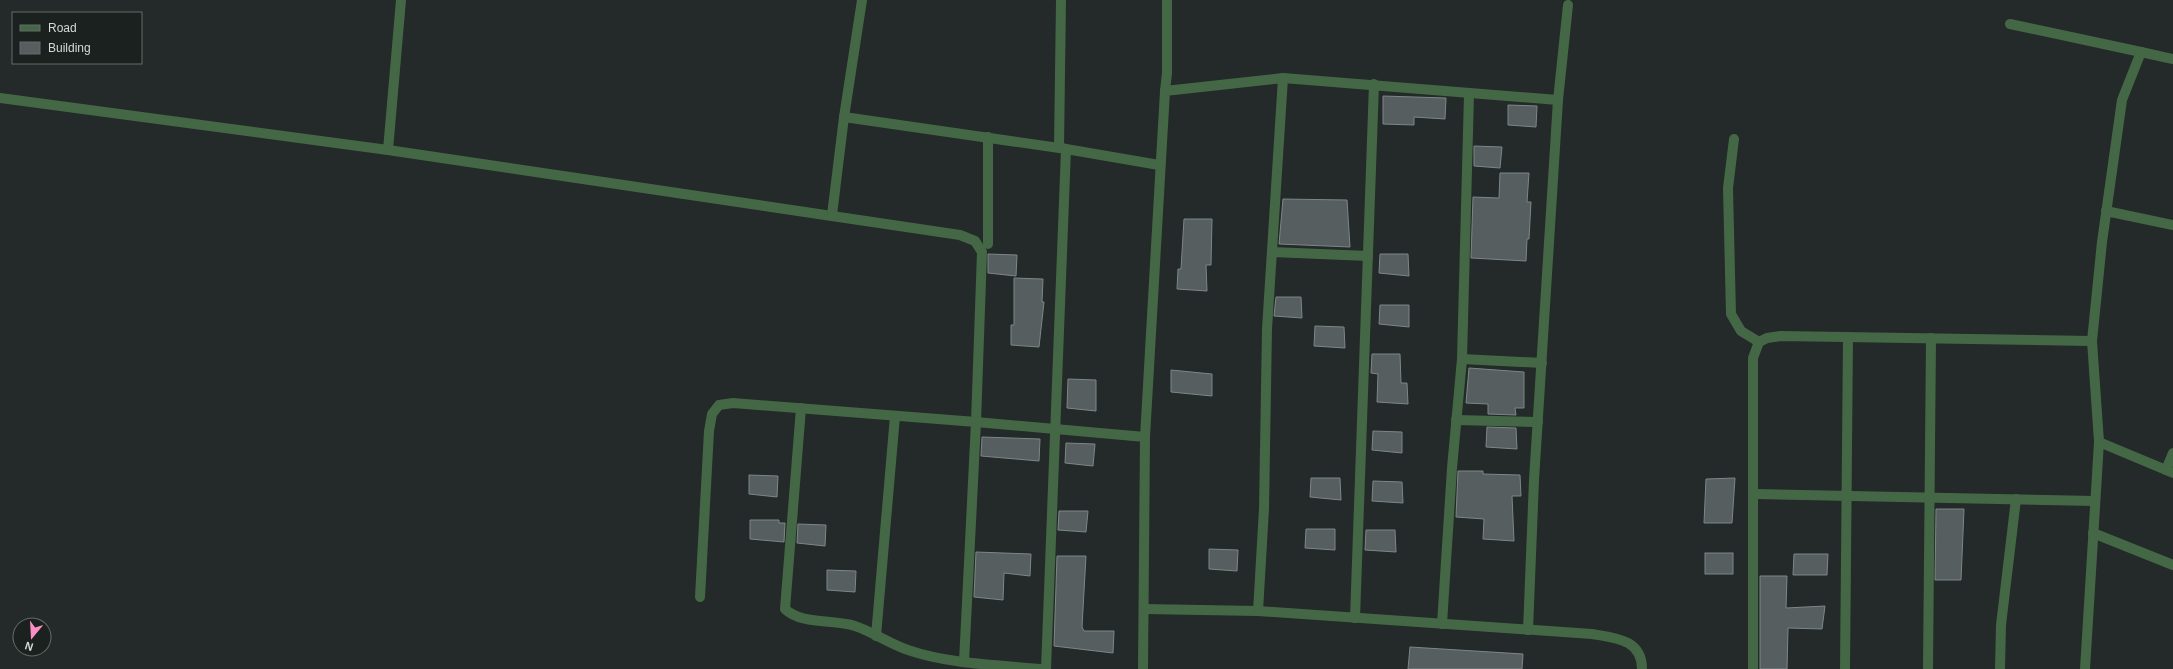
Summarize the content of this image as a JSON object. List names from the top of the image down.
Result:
{
  "legend": ["Road", "Building"],
  "north": "bottom"
}
